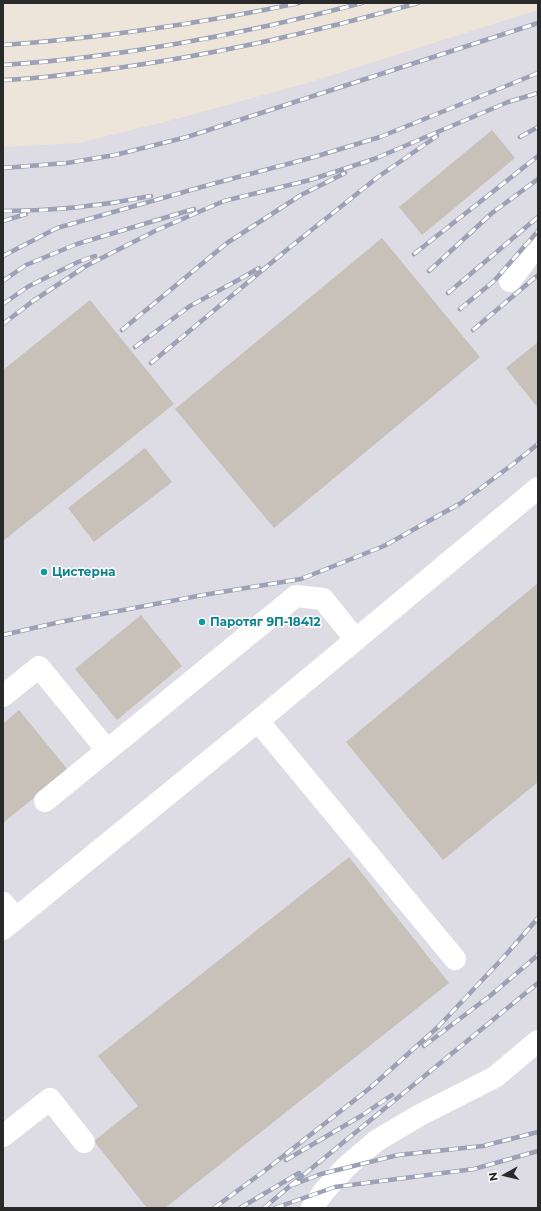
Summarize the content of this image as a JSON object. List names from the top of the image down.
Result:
{
  "places": ["Цистерна", "Паротяг 9П-18412"],
  "north": "left"
}
